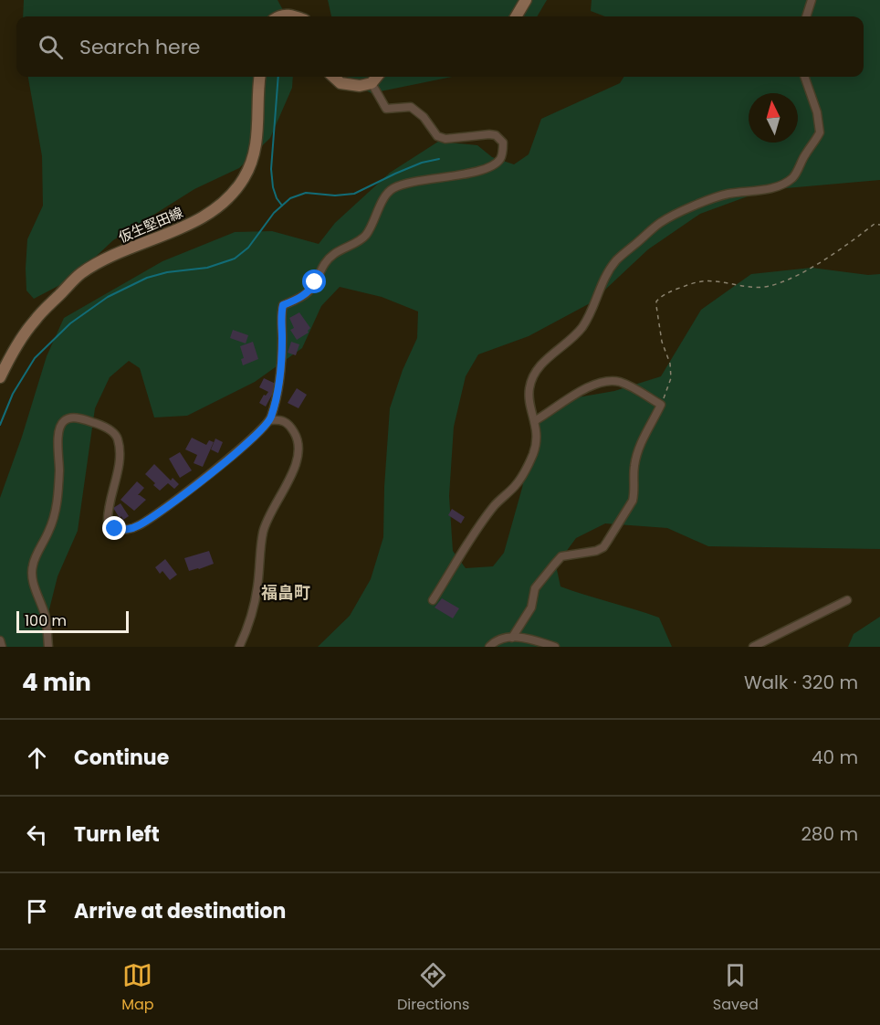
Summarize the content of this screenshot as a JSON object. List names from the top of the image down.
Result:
{
  "streets": {
    "main road": ["仮生堅田線"]
  },
  "districts": ["福畠町"],
  "scale_bar": "100 m",
  "north": "top",
  "page": {
    "search": "Search here",
    "scale": "100 m",
    "heading": ["4 min", "Walk · 320 m"],
    "list": [
      ["Continue", "40 m"],
      ["Turn left", "280 m"],
      "Arrive at destination"
    ],
    "nav": ["Map", "Directions", "Saved"]
  }
}
